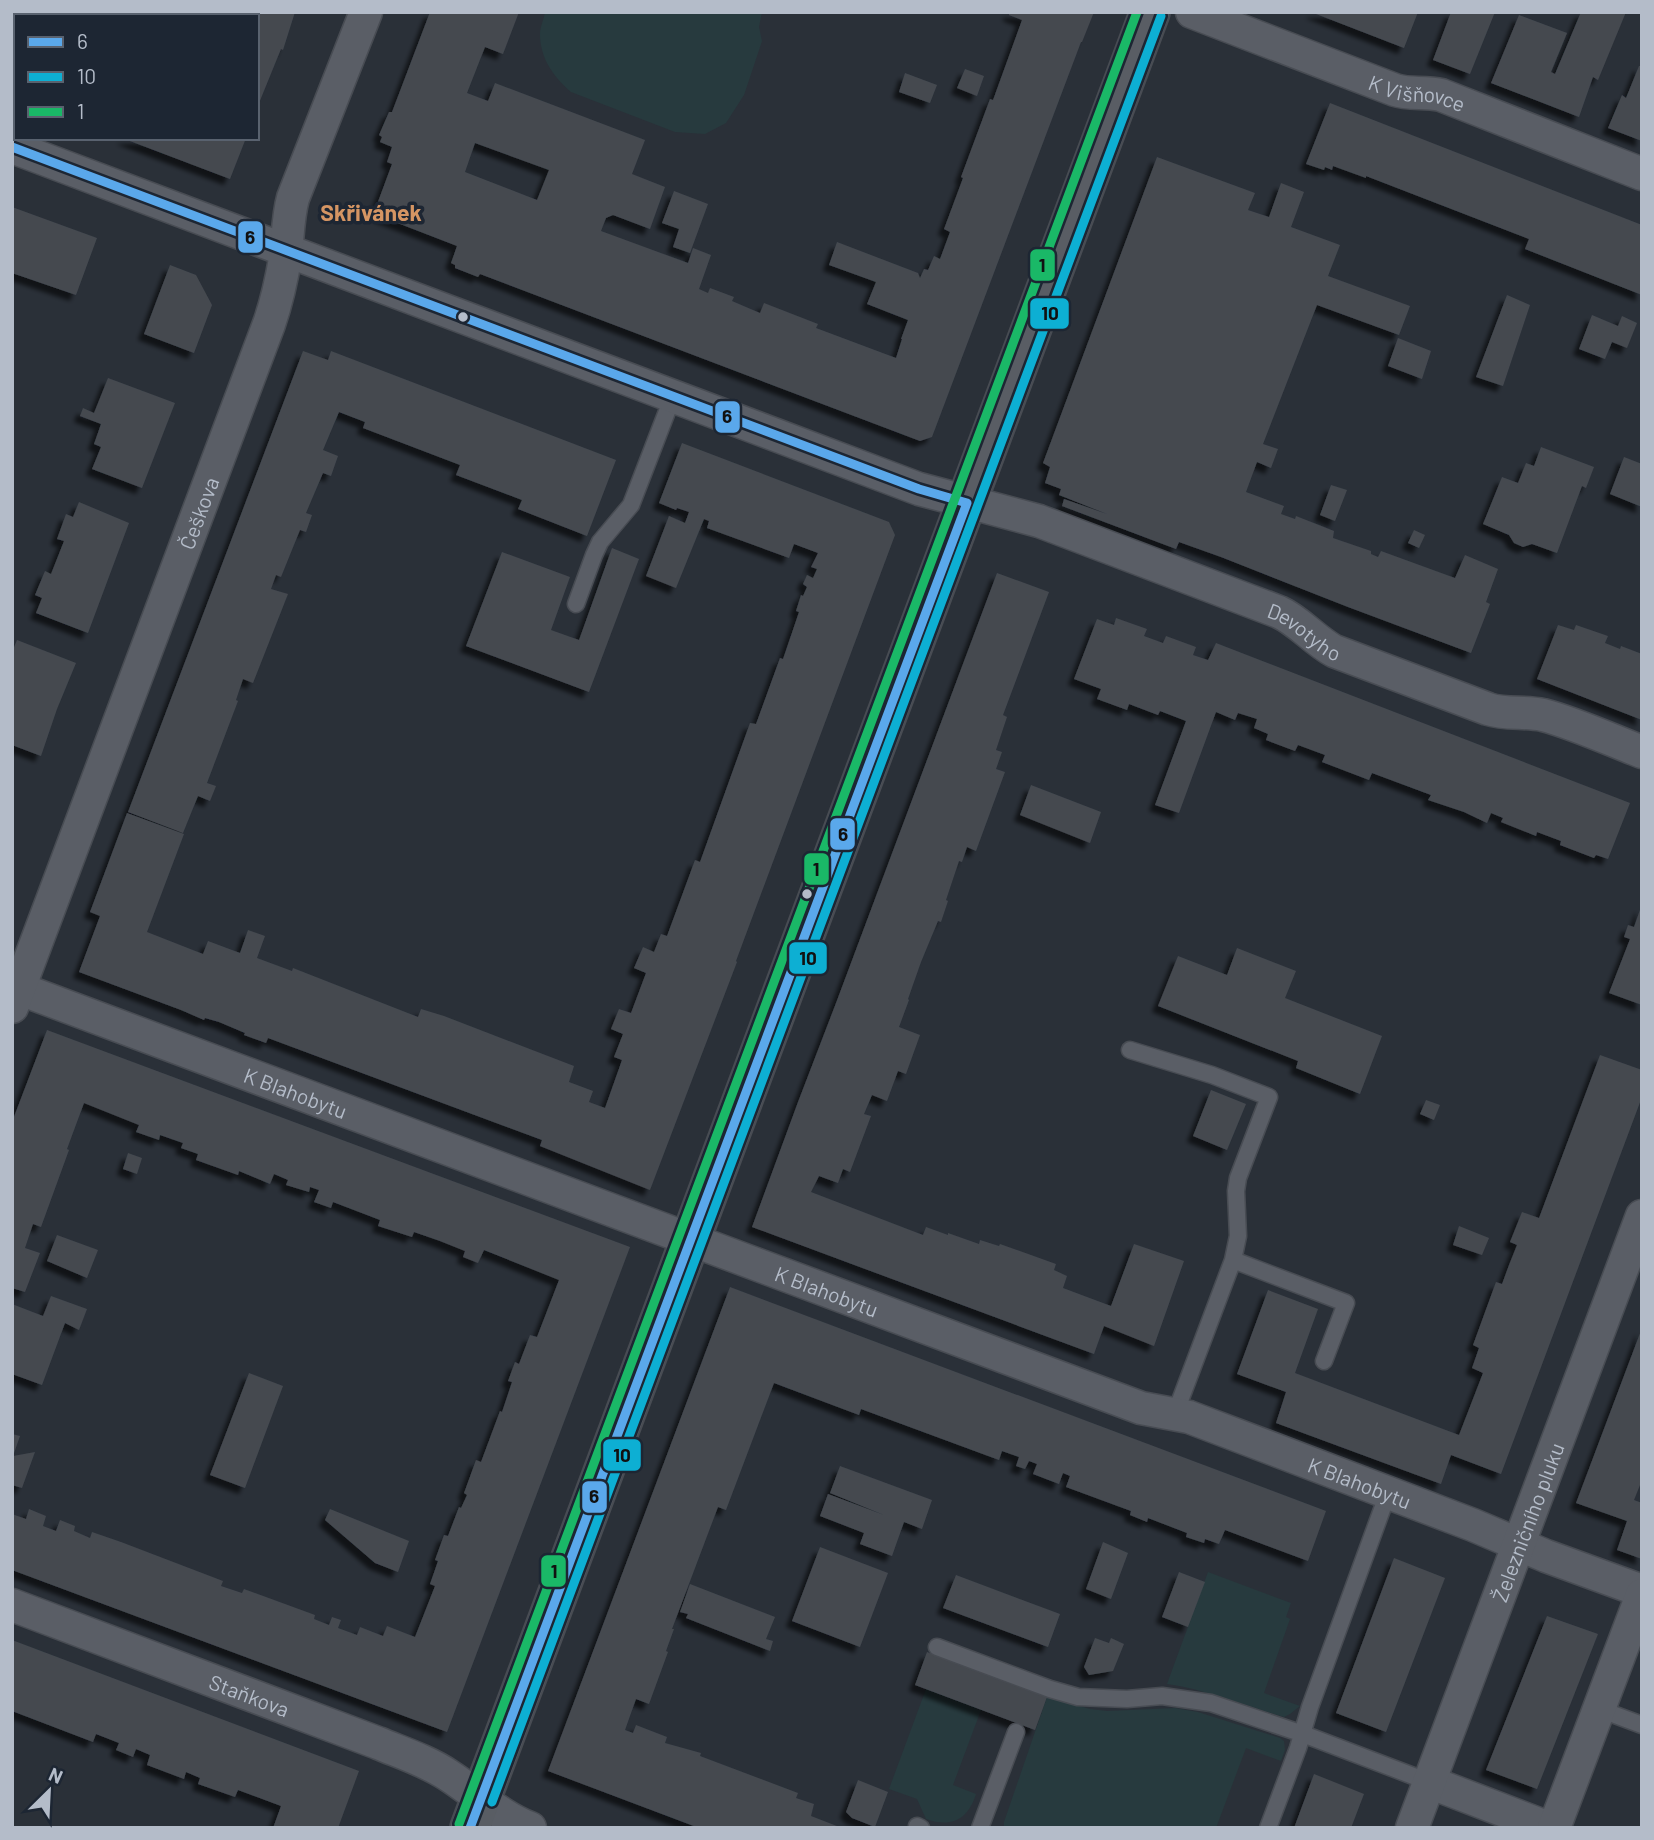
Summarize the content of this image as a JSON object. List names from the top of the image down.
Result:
{
  "streets": {
    "street": [
      "K Višňovce",
      "Češkova",
      "Devotyho",
      "K Blahobytu",
      "Železničního pluku",
      "Staňkova"
    ]
  },
  "crossings": [
    ["Češkova", "Devotyho"],
    ["Češkova", "K Blahobytu"],
    ["K Blahobytu", "Železničního pluku"]
  ],
  "districts": ["Skřivánek"],
  "lines": ["transit line 1", "transit line 10", "transit line 6"],
  "legend": ["6", "10", "1"],
  "north": "top right"
}
